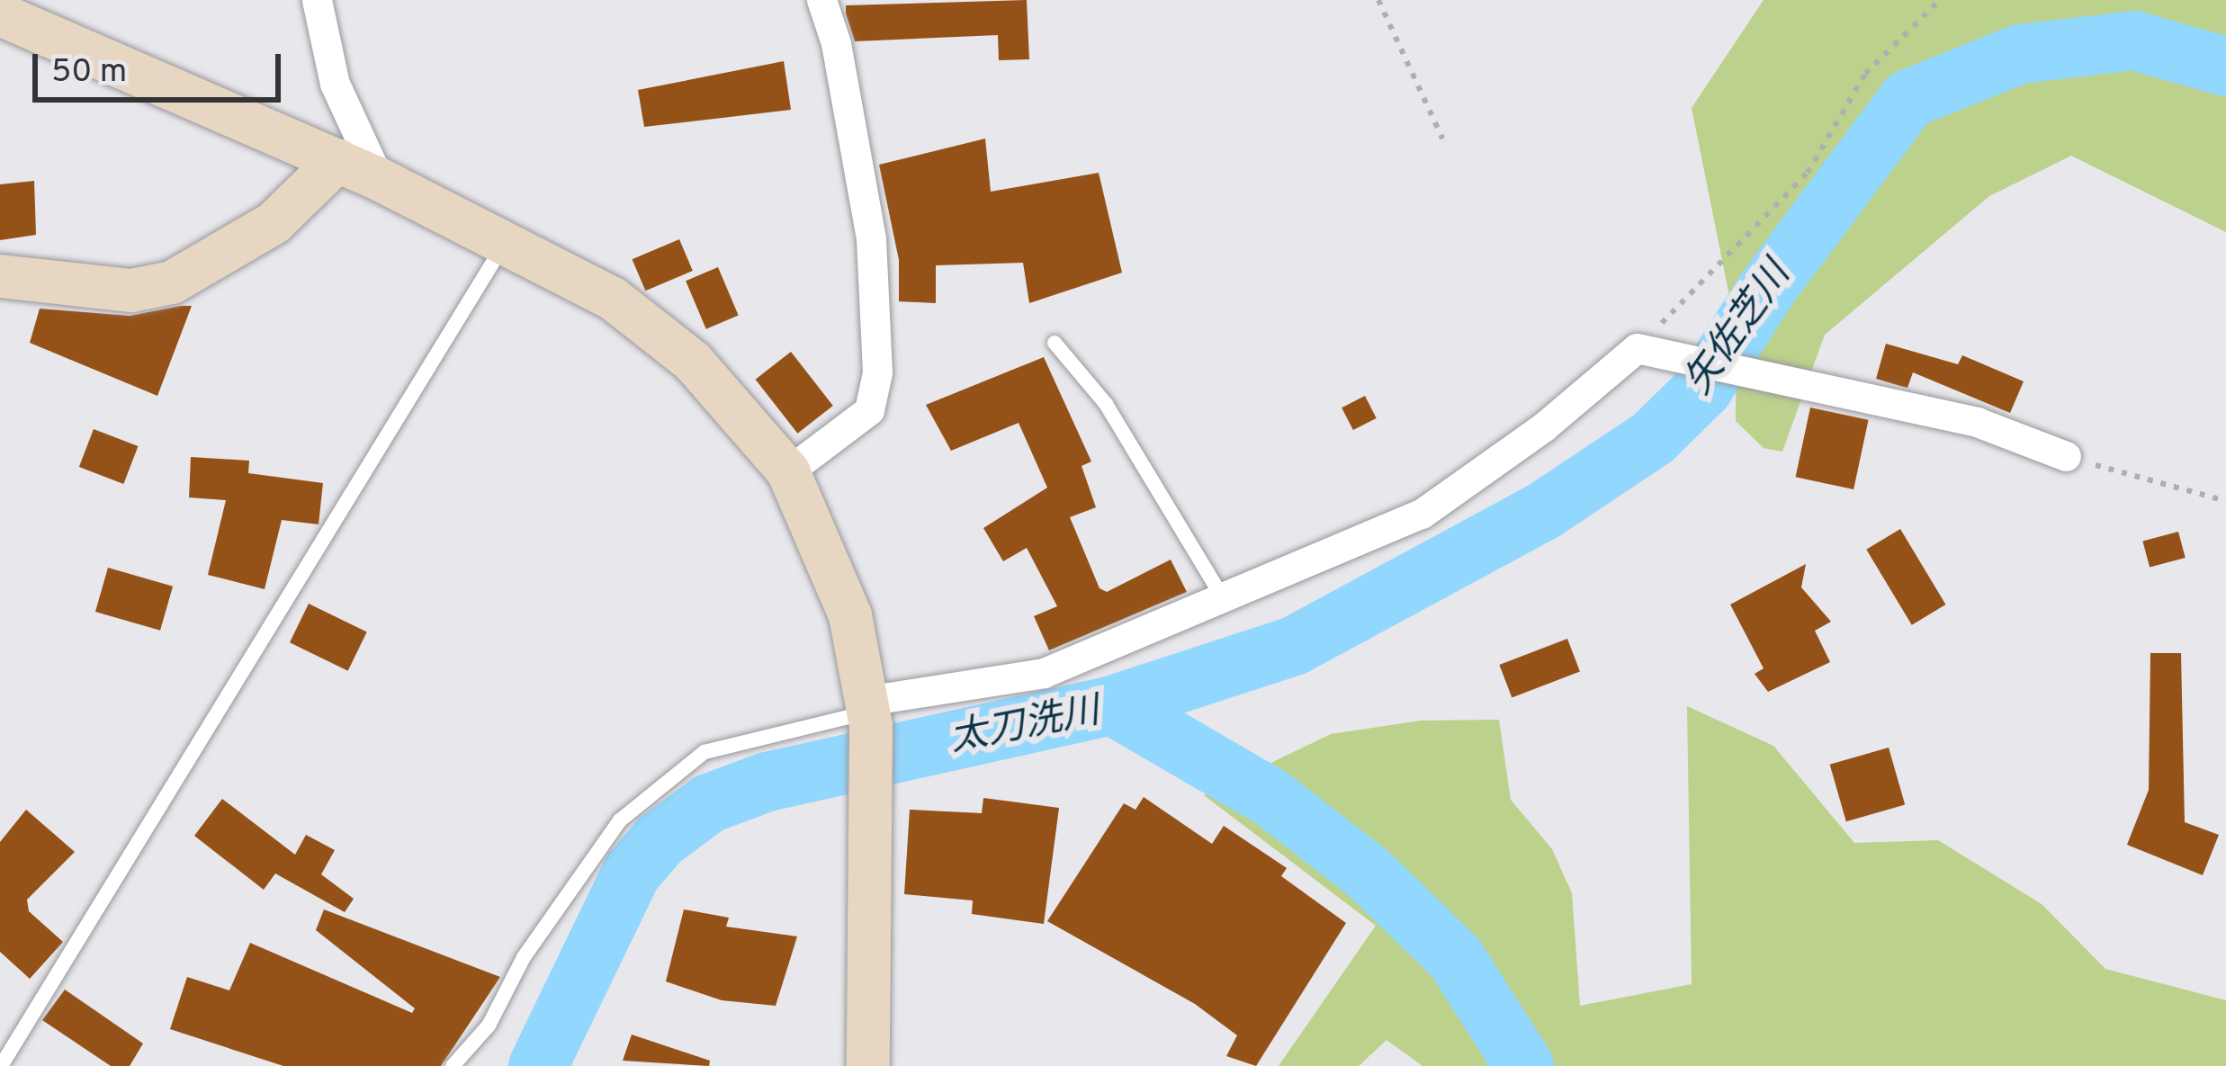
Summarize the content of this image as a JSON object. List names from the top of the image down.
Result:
{
  "water": ["矢佐芝川", "太刀洗川"],
  "scale_bar": "50 m"
}
